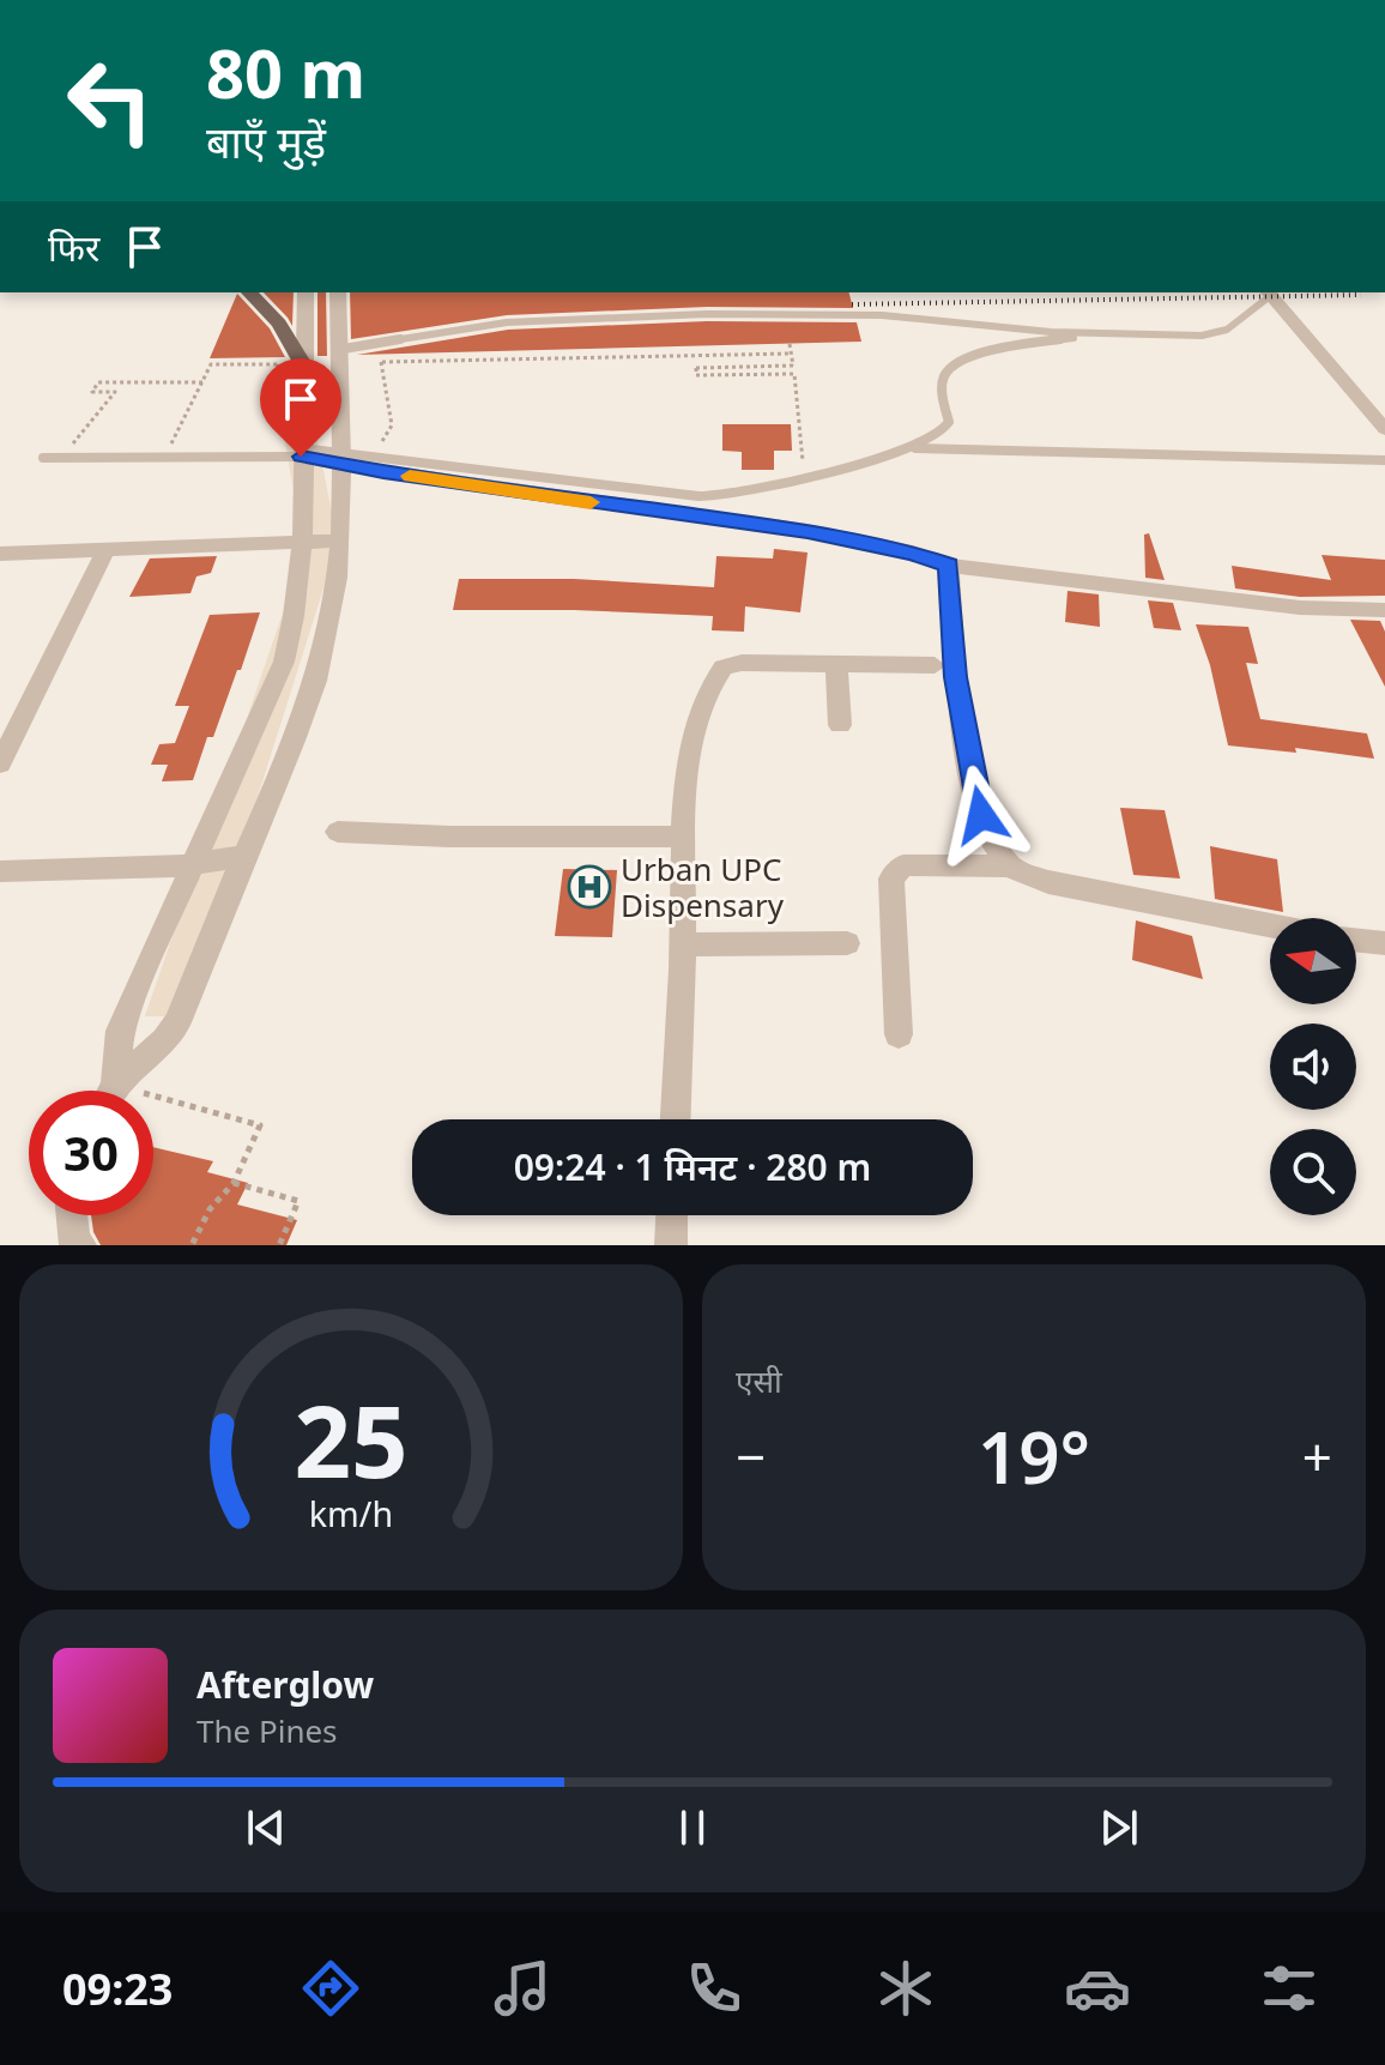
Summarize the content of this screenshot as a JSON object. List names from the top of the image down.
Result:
{
  "places": {
    "hospital": ["Urban UPC Dispensary"]
  },
  "north": "left",
  "page": {
    "turn": ["80 m", "बाएँ मुड़ें"],
    "then": "फिर",
    "limit": "30",
    "trip": "09:24 · 1 मिनट · 280 m",
    "tile": "एसी",
    "heat": ["−", "19°", "+"],
    "song": ["Afterglow", "The Pines"],
    "tabs": "09:23",
    "gauge": ["25", "km/h"]
  }
}
